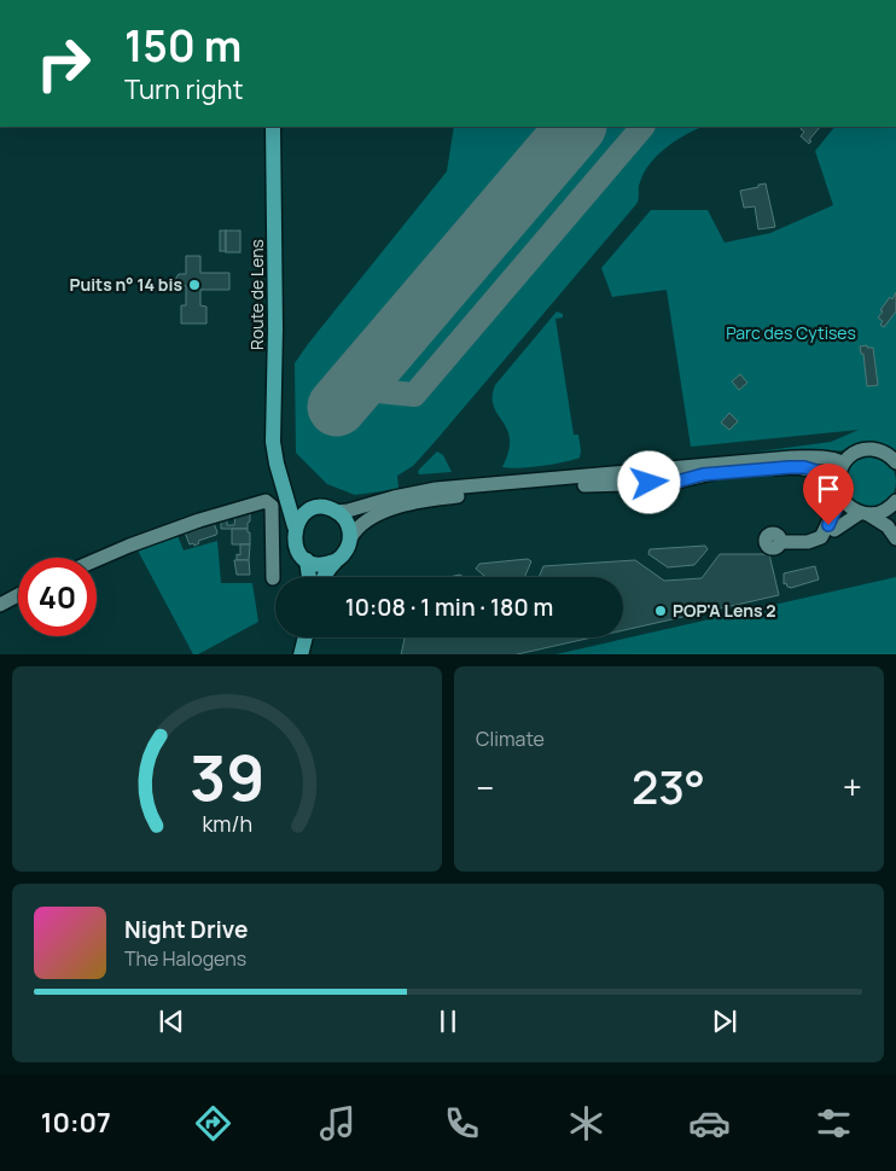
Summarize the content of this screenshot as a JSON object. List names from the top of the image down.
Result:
{
  "streets": {
    "main road": ["Route de Lens"]
  },
  "parks": ["Parc des Cytises"],
  "places": ["Puits n° 14 bis", "POP'A Lens 2"],
  "page": {
    "turn": ["150 m", "Turn right"],
    "limit": "40",
    "trip": "10:08 · 1 min · 180 m",
    "tile": "Climate",
    "heat": ["−", "23°", "+"],
    "song": ["Night Drive", "The Halogens"],
    "tabs": "10:07",
    "gauge": ["39", "km/h"]
  }
}
